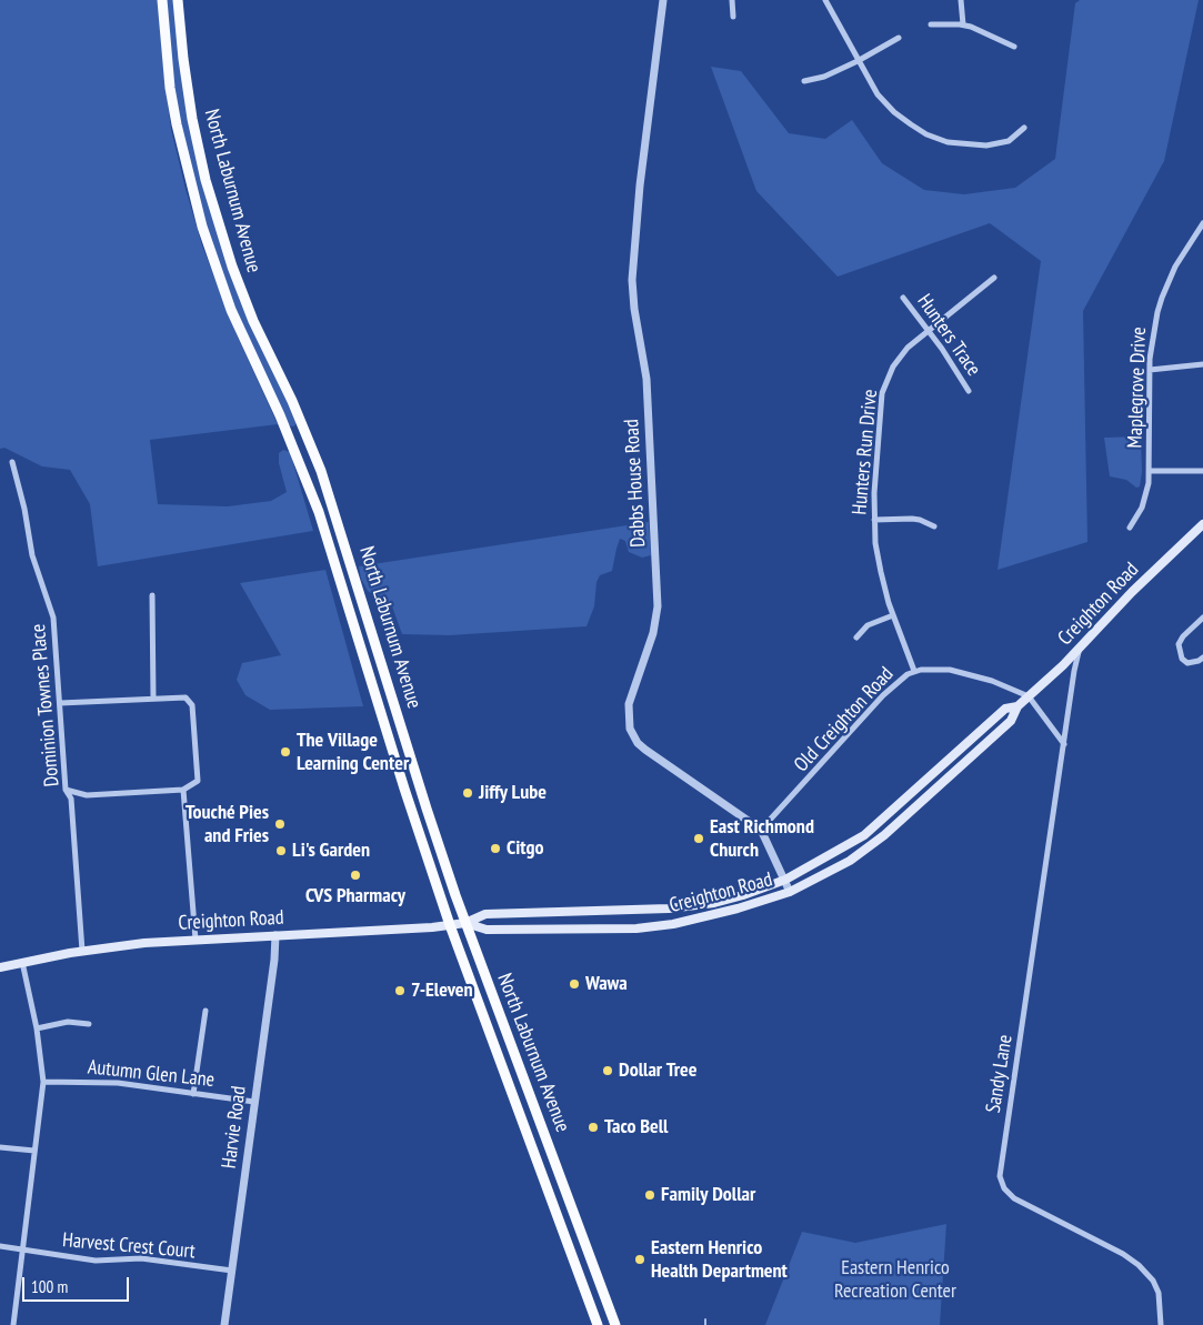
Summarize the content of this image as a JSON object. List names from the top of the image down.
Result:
{
  "streets": {
    "main road": ["North Laburnum Avenue", "Creighton Road"],
    "street": [
      "Hunters Trace",
      "Maplegrove Drive",
      "Hunters Run Drive",
      "Dabbs House Road",
      "Dominion Townes Place",
      "Old Creighton Road",
      "Autumn Glen Lane",
      "Sandy Lane",
      "Harvie Road",
      "Harvest Crest Court"
    ]
  },
  "crossings": [
    ["North Laburnum Avenue", "Creighton Road"],
    ["Hunters Trace", "Hunters Run Drive"],
    ["Hunters Run Drive", "Old Creighton Road"],
    ["Dabbs House Road", "Creighton Road"],
    ["Dabbs House Road", "Old Creighton Road"],
    ["Creighton Road", "Dominion Townes Place"],
    ["Creighton Road", "Old Creighton Road"],
    ["Creighton Road", "Sandy Lane"],
    ["Creighton Road", "Harvie Road"],
    ["Autumn Glen Lane", "Harvie Road"],
    ["Harvie Road", "Harvest Crest Court"]
  ],
  "parks": ["Eastern Henrico Recreation Center"],
  "places": [
    "The Village Learning Center",
    "Jiffy Lube",
    "Touché Pies and Fries",
    "East Richmond Church",
    "Citgo",
    "Li's Garden",
    "CVS Pharmacy",
    "Wawa",
    "7-Eleven",
    "Dollar Tree",
    "Taco Bell",
    "Family Dollar",
    "Eastern Henrico Health Department"
  ],
  "scale_bar": "100 m"
}
